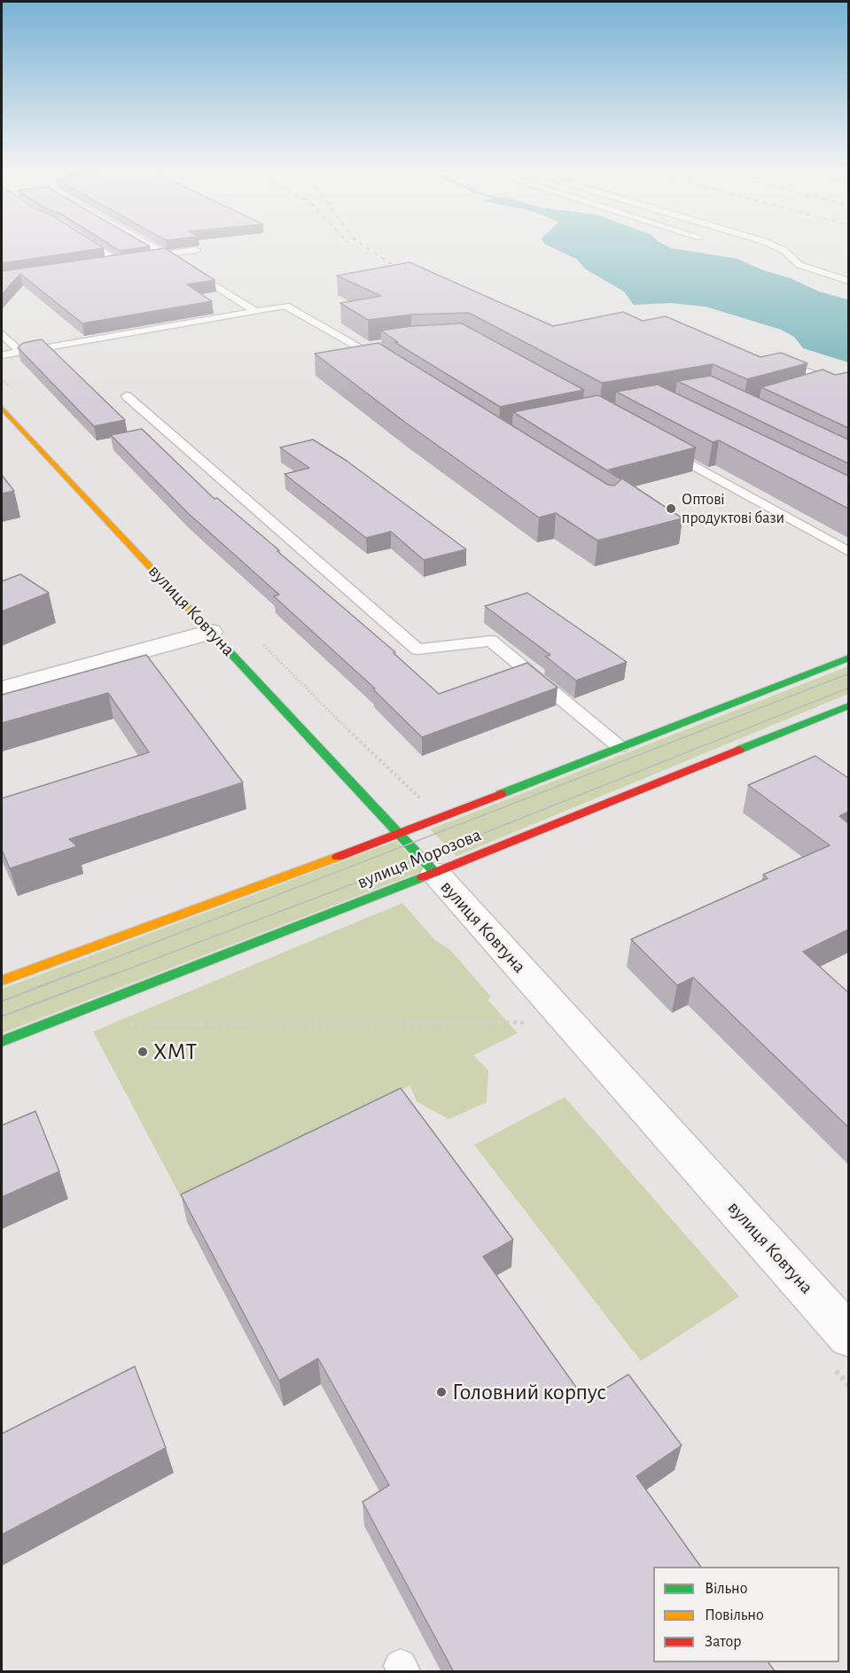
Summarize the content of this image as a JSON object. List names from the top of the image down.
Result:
{
  "streets": {
    "main road": ["вулиця Ковтуна", "вулиця Морозова"]
  },
  "crossings": [
    ["вулиця Ковтуна", "вулиця Морозова"]
  ],
  "places": ["Оптові продуктові бази", "ХМТ", "Головний корпус"],
  "legend": ["Вільно", "Повільно", "Затор"]
}
